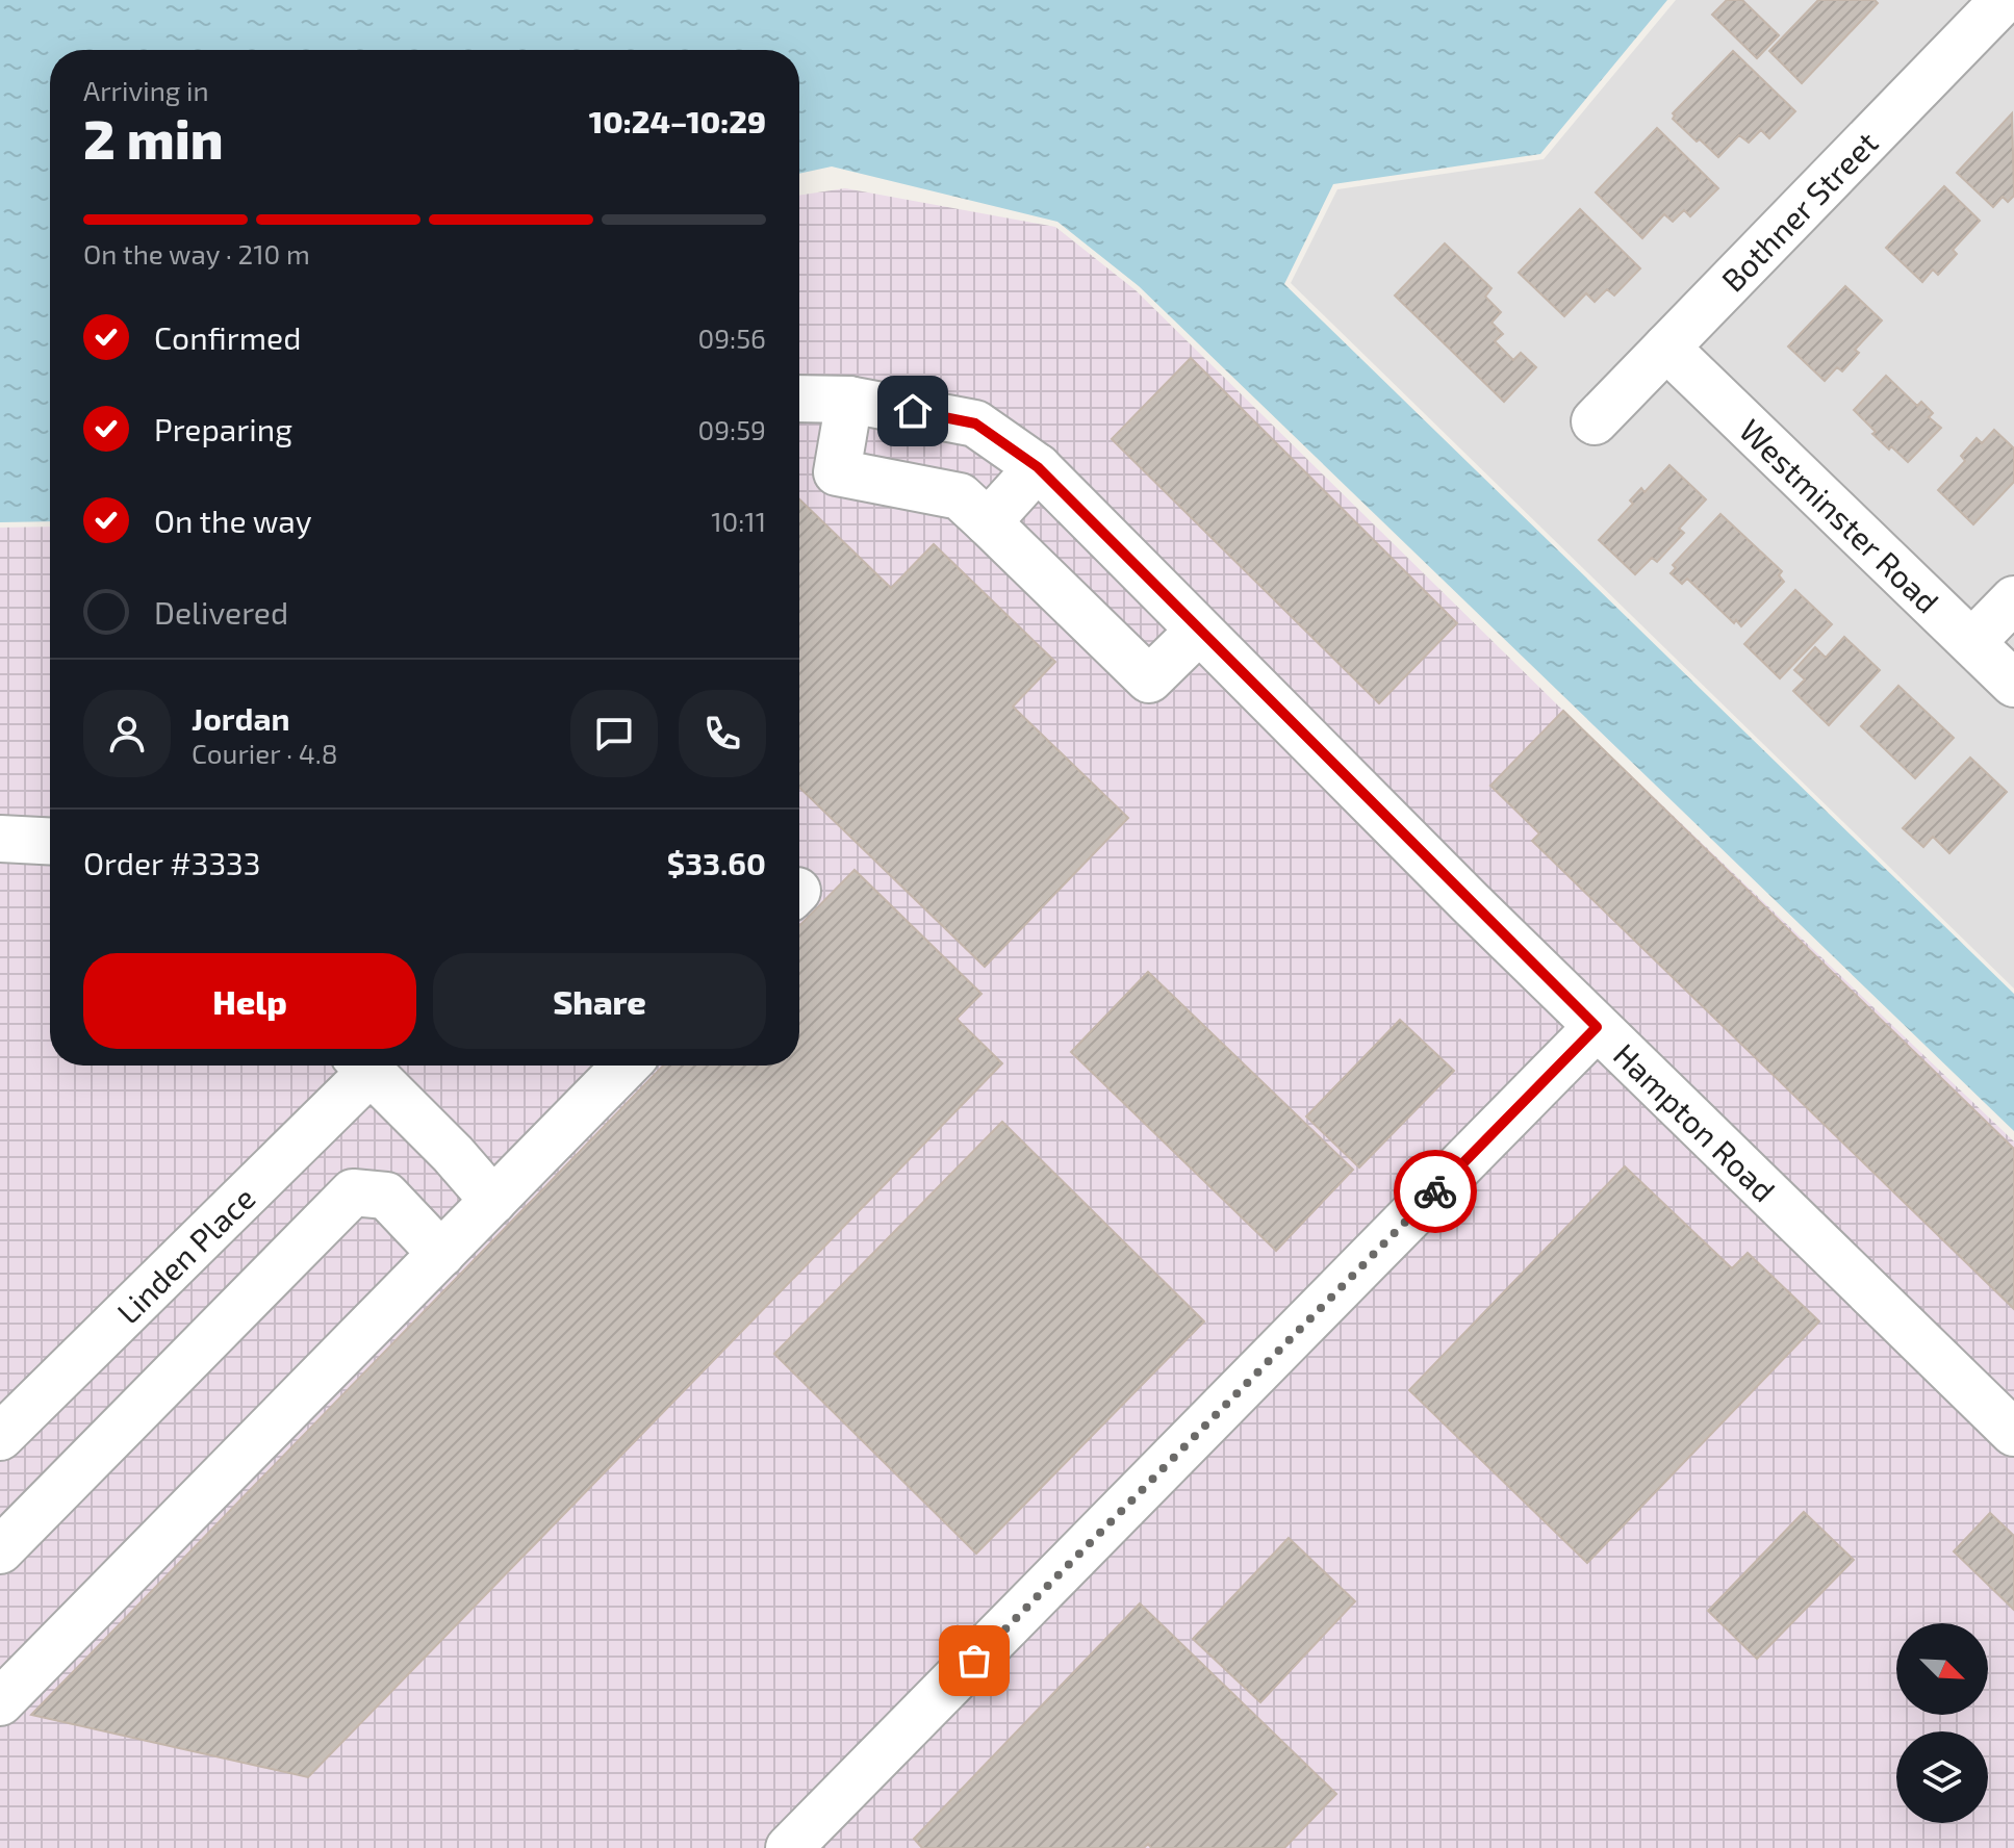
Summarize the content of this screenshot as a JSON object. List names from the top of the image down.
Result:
{
  "streets": {
    "street": [
      "Bothner Street",
      "Westminster Road",
      "Hampton Road",
      "Linden Place"
    ]
  },
  "crossings": [
    ["Bothner Street", "Westminster Road"]
  ],
  "north": "bottom right",
  "page": {
    "heading": ["2 min", "Arriving in", "10:24–10:29"],
    "panel": [
      "Jordan",
      "Courier · 4.8",
      "Order #3333",
      "$33.60"
    ],
    "bar": "On the way · 210 m",
    "list": [
      ["Confirmed", "09:56"],
      ["Preparing", "09:59"],
      ["On the way", "10:11"],
      "Delivered"
    ],
    "buttons": ["Help", "Share"]
  }
}
